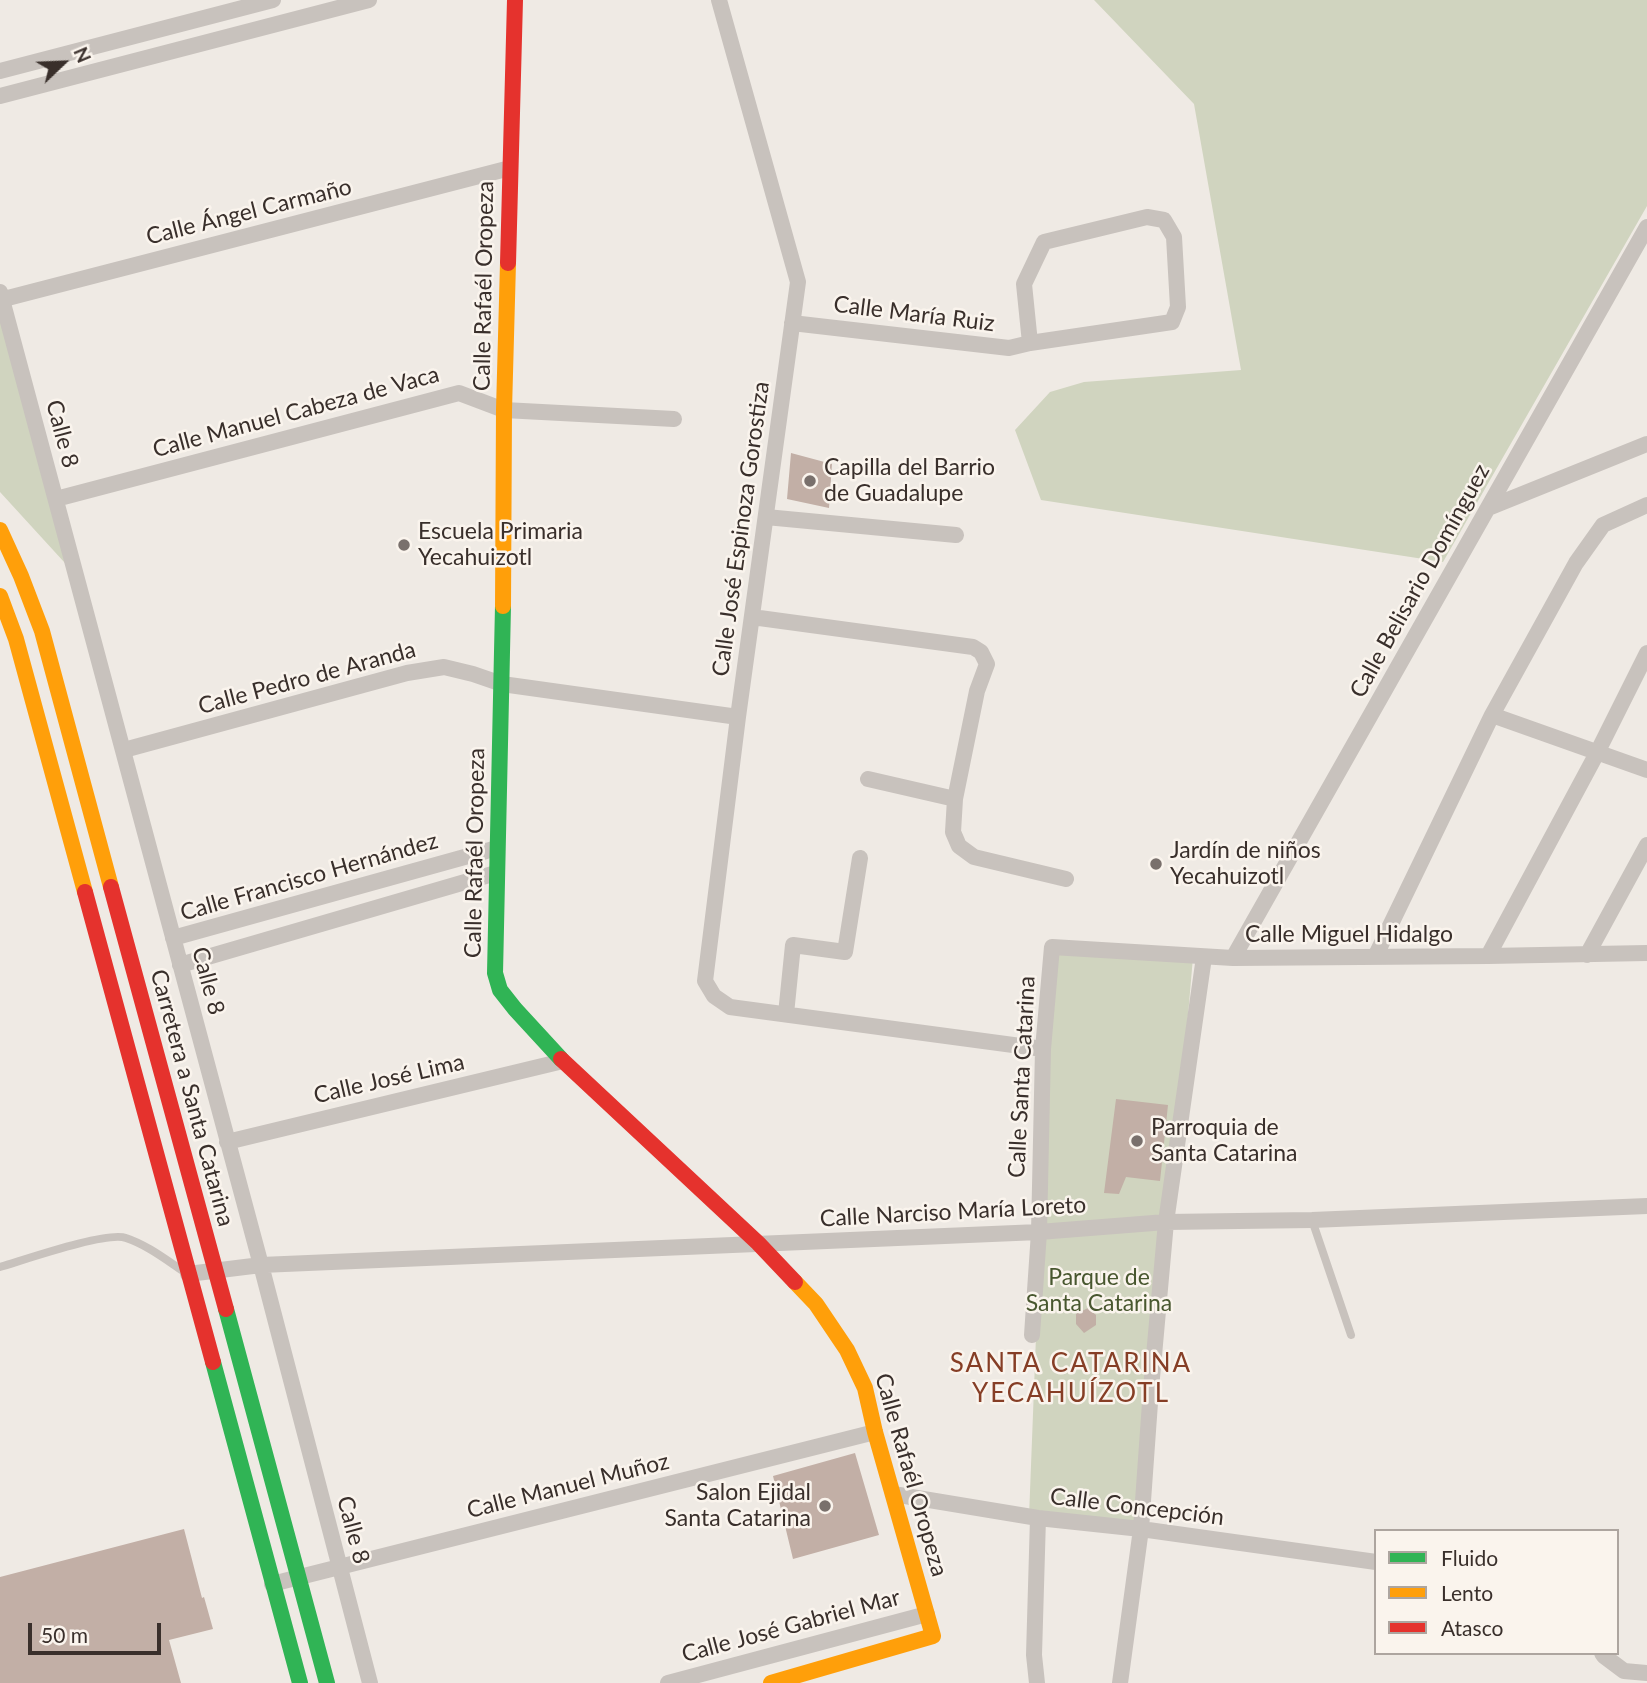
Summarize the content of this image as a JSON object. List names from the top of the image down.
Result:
{
  "streets": {
    "main road": ["Calle Rafaél Oropeza", "Carretera a Santa Catarina", "Calle José Gabriel Mar"],
    "street": [
      "Calle Ángel Carmaño",
      "Calle María Ruiz",
      "Calle Manuel Cabeza de Vaca",
      "Calle 8",
      "Calle José Espinoza Gorostiza",
      "Calle Belisario Domínguez",
      "Calle Pedro de Aranda",
      "Calle Francisco Hernández",
      "Calle Miguel Hidalgo",
      "Calle Santa Catarina",
      "Calle José Lima",
      "Calle Narciso María Loreto",
      "Calle Manuel Muñoz",
      "Calle Concepción"
    ]
  },
  "crossings": [
    ["Calle Ángel Carmaño", "Calle Rafaél Oropeza"],
    ["Calle Ángel Carmaño", "Calle 8"],
    ["Calle Rafaél Oropeza", "Calle Manuel Cabeza de Vaca"],
    ["Calle Rafaél Oropeza", "Calle Pedro de Aranda"],
    ["Calle Rafaél Oropeza", "Calle Francisco Hernández"],
    ["Calle Rafaél Oropeza", "Calle José Lima"],
    ["Calle Rafaél Oropeza", "Calle Narciso María Loreto"],
    ["Calle Rafaél Oropeza", "Calle Manuel Muñoz"],
    ["Calle Rafaél Oropeza", "Calle Concepción"],
    ["Calle Rafaél Oropeza", "Calle José Gabriel Mar"],
    ["Calle María Ruiz", "Calle José Espinoza Gorostiza"],
    ["Calle Manuel Cabeza de Vaca", "Calle 8"],
    ["Calle 8", "Calle Pedro de Aranda"],
    ["Calle 8", "Calle Francisco Hernández"],
    ["Calle 8", "Calle José Lima"],
    ["Calle 8", "Calle Narciso María Loreto"],
    ["Calle 8", "Calle Manuel Muñoz"],
    ["Calle José Espinoza Gorostiza", "Calle Pedro de Aranda"],
    ["Calle José Espinoza Gorostiza", "Calle Santa Catarina"],
    ["Calle Belisario Domínguez", "Calle Miguel Hidalgo"],
    ["Calle Miguel Hidalgo", "Calle Santa Catarina"],
    ["Calle Santa Catarina", "Calle Narciso María Loreto"],
    ["Carretera a Santa Catarina", "Calle Narciso María Loreto"],
    ["Carretera a Santa Catarina", "Calle Manuel Muñoz"]
  ],
  "districts": ["SANTA CATARINA YECAHUÍZOTL"],
  "parks": ["Parque de Santa Catarina"],
  "places": [
    "Capilla del Barrio de Guadalupe",
    "Escuela Primaria Yecahuizotl",
    "Jardín de niños Yecahuizotl",
    "Parroquia de Santa Catarina",
    "Salon Ejidal Santa Catarina"
  ],
  "legend": ["Fluido", "Lento", "Atasco"],
  "scale_bar": "50 m",
  "north": "top right"
}
